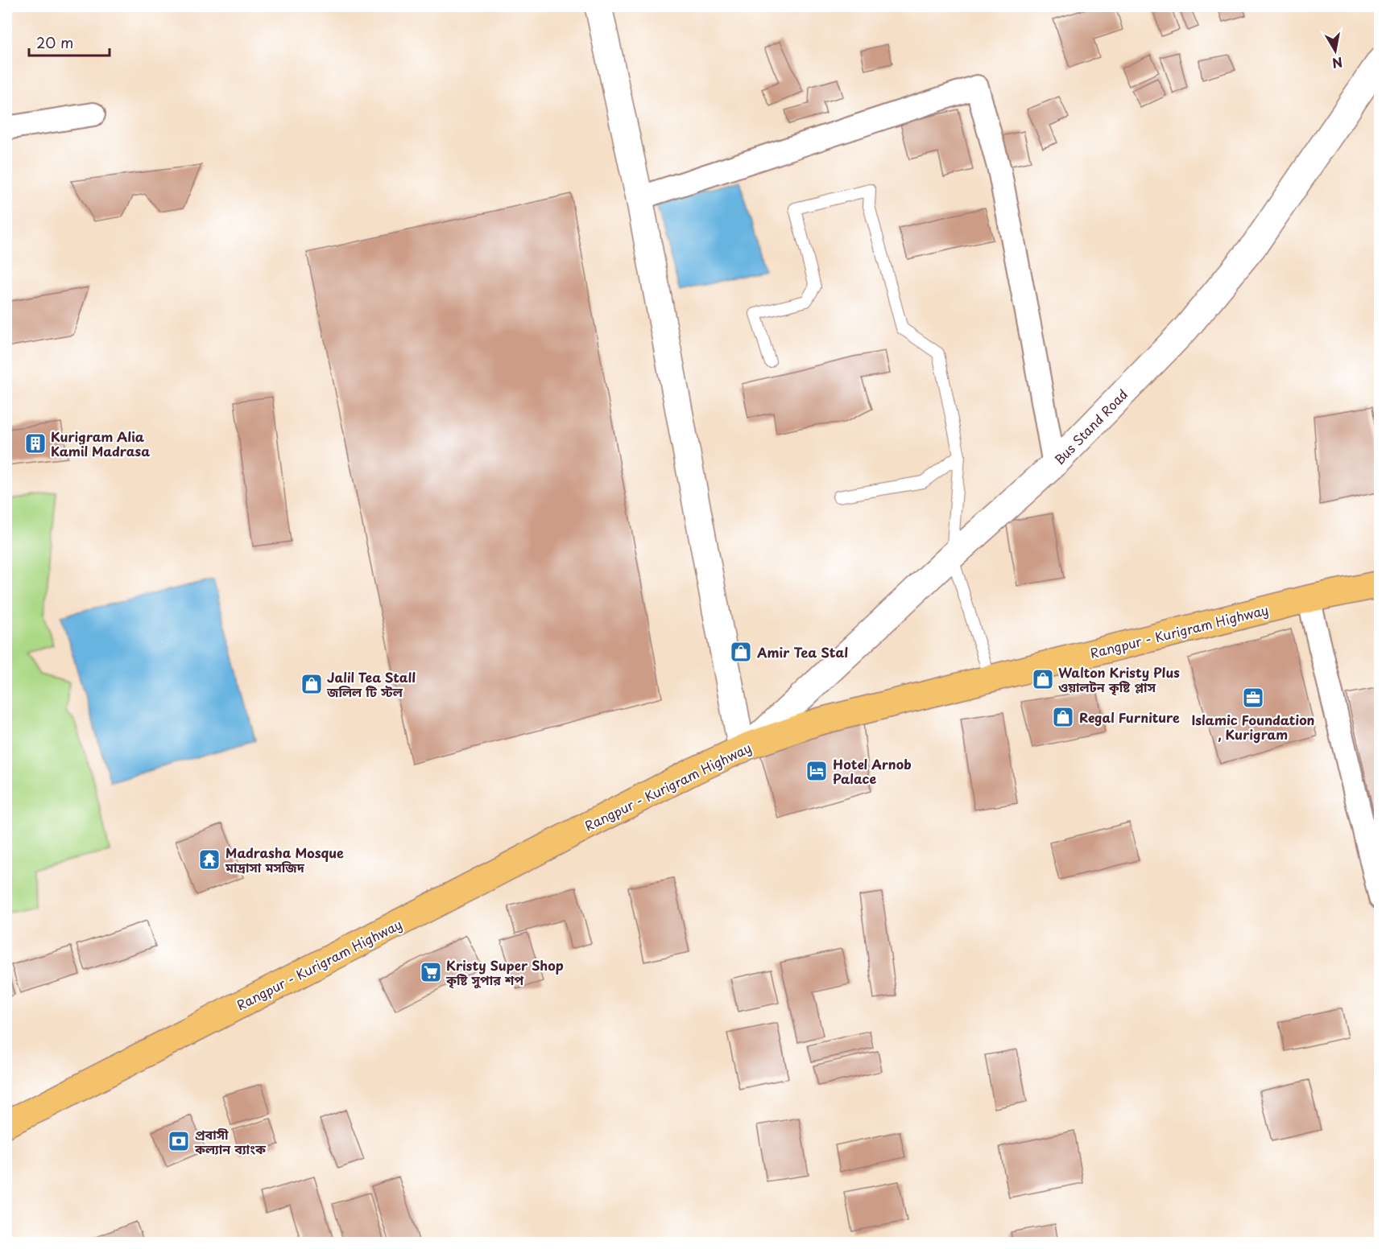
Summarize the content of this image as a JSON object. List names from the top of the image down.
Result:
{
  "streets": {
    "highway": ["Rangpur - Kurigram Highway"],
    "street": ["Bus Stand Road"]
  },
  "crossings": [
    ["Bus Stand Road", "Rangpur - Kurigram Highway"]
  ],
  "places": {
    "building": ["Kurigram Alia Kamil Madrasa"],
    "shop": [
      "Amir Tea Stal",
      "Walton Kristy Plus ওয়ালটন কৃষ্টি প্লাস",
      "Jalil Tea Stall জলিল টি স্টল",
      "Regal Furniture"
    ],
    "office": ["Islamic Foundation , Kurigram"],
    "hotel": ["Hotel Arnob Palace"],
    "temple": ["Madrasha Mosque মাদ্রাসা মসজিদ"],
    "supermarket": ["Kristy Super Shop কৃষ্টি সুপার শপ"],
    "bank": ["প্রবাসী কল্যান ব্যাংক"]
  },
  "scale_bar": "20 m",
  "north": "bottom"
}
